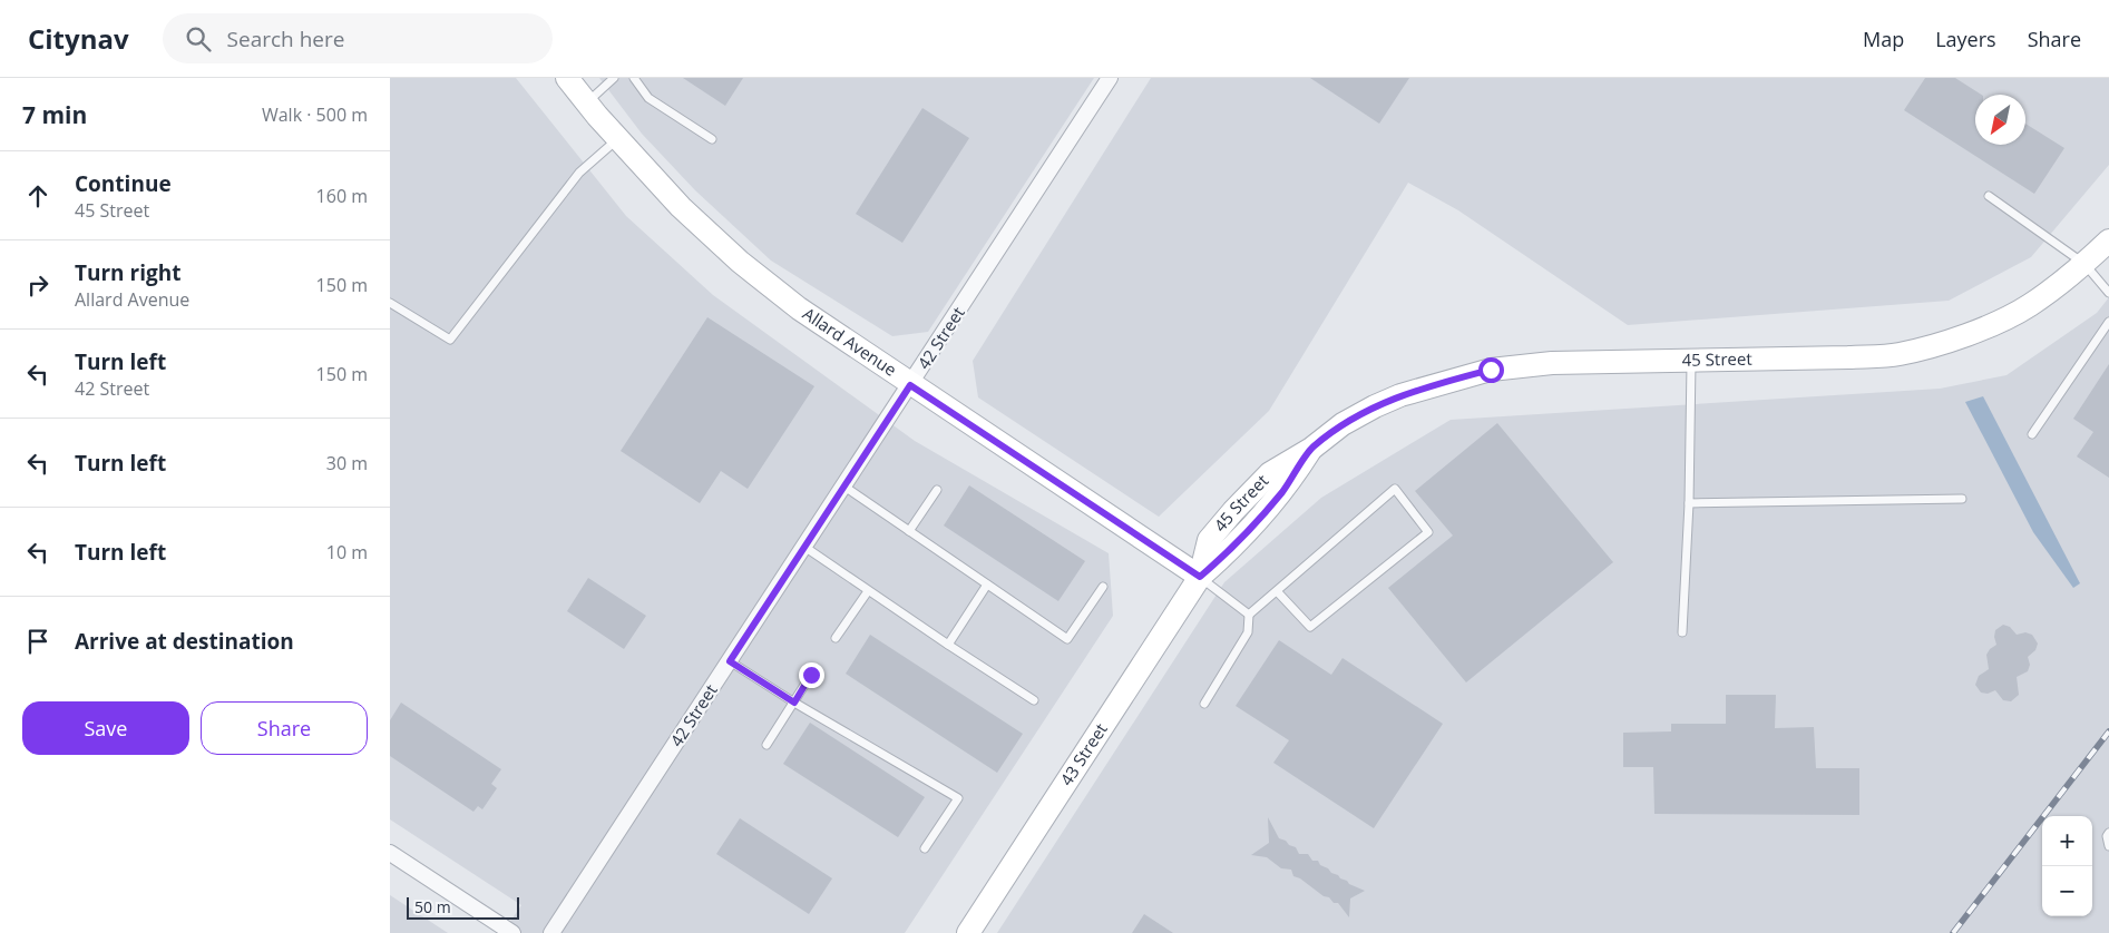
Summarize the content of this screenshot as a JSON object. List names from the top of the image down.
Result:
{
  "streets": {
    "main road": ["Allard Avenue", "45 Street", "43 Street"],
    "street": ["42 Street"]
  },
  "crossings": [
    ["42 Street", "Allard Avenue"],
    ["Allard Avenue", "45 Street"],
    ["Allard Avenue", "43 Street"],
    ["45 Street", "43 Street"]
  ],
  "scale_bar": "50 m",
  "north": "bottom left",
  "page": {
    "header": "Citynav",
    "search": "Search here",
    "nav": ["Map", "Layers", "Share"],
    "heading": ["7 min", "Walk · 500 m"],
    "list": [
      ["Continue", "45 Street", "160 m"],
      ["Turn right", "Allard Avenue", "150 m"],
      ["Turn left", "42 Street", "150 m"],
      ["Turn left", "30 m"],
      ["Turn left", "10 m"],
      "Arrive at destination"
    ],
    "buttons": ["Save", "Share"],
    "map_buttons": ["+", "−"],
    "scale": "50 m"
  }
}
